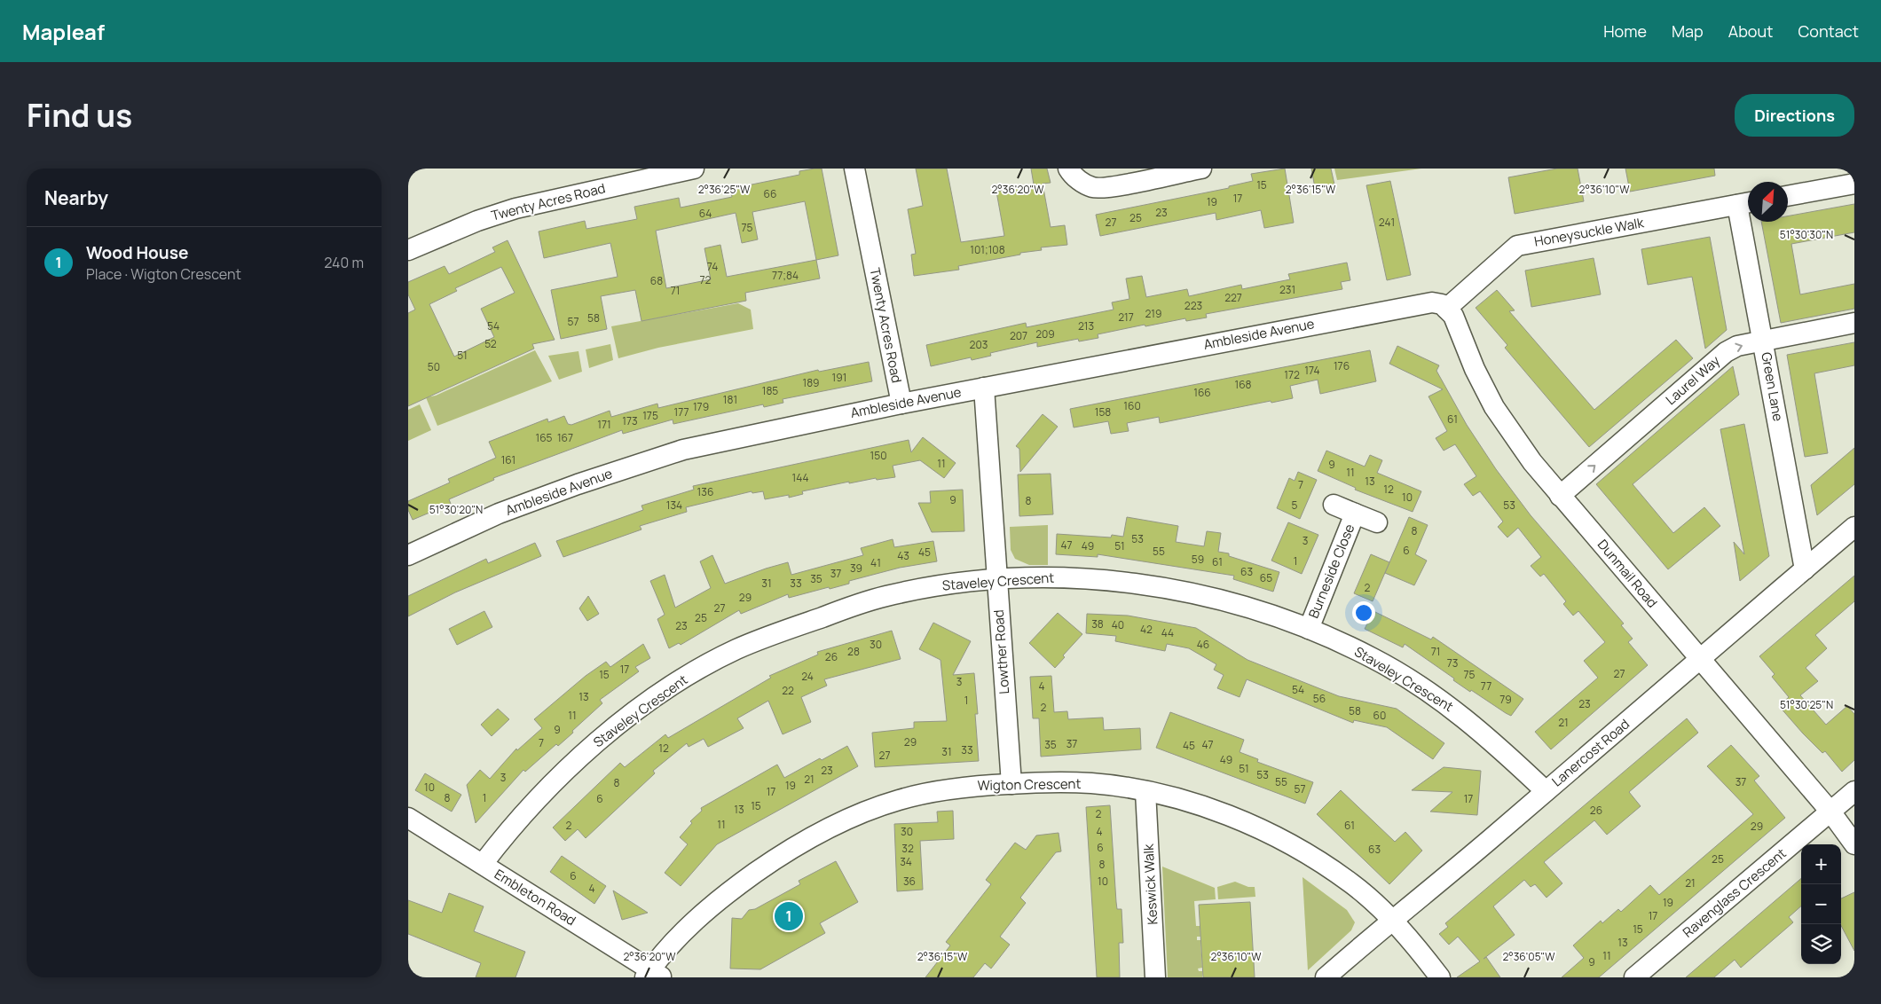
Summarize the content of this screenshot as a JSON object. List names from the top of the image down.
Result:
{
  "streets": {
    "street": [
      "Twenty Acres Road",
      "Honeysuckle Walk",
      "Ambleside Avenue",
      "Laurel Way",
      "Green Lane",
      "Burneside Close",
      "Dunmail Road",
      "Staveley Crescent",
      "Lowther Road",
      "Lanercost Road",
      "Wigton Crescent",
      "Keswick Walk",
      "Ravenglass Crescent",
      "Embleton Road"
    ]
  },
  "crossings": [
    ["Twenty Acres Road", "Ambleside Avenue"],
    ["Honeysuckle Walk", "Ambleside Avenue"],
    ["Honeysuckle Walk", "Green Lane"],
    ["Honeysuckle Walk", "Dunmail Road"],
    ["Ambleside Avenue", "Dunmail Road"],
    ["Ambleside Avenue", "Lowther Road"],
    ["Laurel Way", "Green Lane"],
    ["Laurel Way", "Dunmail Road"],
    ["Green Lane", "Lanercost Road"],
    ["Burneside Close", "Staveley Crescent"],
    ["Dunmail Road", "Lanercost Road"],
    ["Dunmail Road", "Ravenglass Crescent"],
    ["Staveley Crescent", "Lowther Road"],
    ["Staveley Crescent", "Lanercost Road"],
    ["Staveley Crescent", "Embleton Road"],
    ["Lowther Road", "Wigton Crescent"],
    ["Lanercost Road", "Wigton Crescent"],
    ["Wigton Crescent", "Keswick Walk"],
    ["Wigton Crescent", "Embleton Road"]
  ],
  "one_way": ["Laurel Way"],
  "house_numbers": [
    "15",
    "66",
    "17",
    "19",
    "23",
    "64",
    "25",
    "27",
    "241",
    "75",
    "101;108",
    "74",
    "77;84",
    "72",
    "68",
    "231",
    "71",
    "227",
    "223",
    "219",
    "217",
    "58",
    "57",
    "54",
    "213",
    "209",
    "207",
    "52",
    "203",
    "51",
    "176",
    "50",
    "174",
    "172",
    "191",
    "189",
    "168",
    "185",
    "166",
    "181",
    "160",
    "179",
    "177",
    "158",
    "175",
    "61",
    "173",
    "171",
    "165",
    "167",
    "150",
    "161",
    "11",
    "9",
    "11",
    "144",
    "13",
    "7",
    "12",
    "136",
    "10",
    "9",
    "8",
    "134",
    "5",
    "53",
    "8",
    "53",
    "3",
    "47",
    "49",
    "51",
    "6",
    "55",
    "45",
    "43",
    "59",
    "1",
    "61",
    "41",
    "39",
    "63",
    "37",
    "65",
    "35",
    "31",
    "33",
    "2",
    "29",
    "27",
    "25",
    "38",
    "40",
    "23",
    "42",
    "44",
    "30",
    "46",
    "28",
    "71",
    "26",
    "73",
    "17",
    "27",
    "15",
    "75",
    "24",
    "3",
    "4",
    "77",
    "54",
    "22",
    "13",
    "56",
    "79",
    "1",
    "23",
    "2",
    "58",
    "11",
    "60",
    "21",
    "9",
    "29",
    "7",
    "37",
    "35",
    "47",
    "45",
    "12",
    "33",
    "31",
    "27",
    "49",
    "51",
    "23",
    "53",
    "3",
    "21",
    "55",
    "37",
    "8",
    "19",
    "10",
    "57",
    "17",
    "8",
    "1",
    "6",
    "17",
    "15",
    "13",
    "26",
    "2",
    "11",
    "2",
    "61",
    "29",
    "30",
    "4",
    "6",
    "32",
    "63",
    "25",
    "34",
    "8",
    "6",
    "36",
    "10",
    "21",
    "4",
    "19",
    "17",
    "15",
    "13",
    "11",
    "9"
  ],
  "north": "top right",
  "page": {
    "header": "Mapleaf",
    "nav": [
      "Home",
      "Map",
      "About",
      "Contact"
    ],
    "title": "Find us",
    "buttons": "Directions",
    "heading": "Nearby",
    "list": [
      {
        "mark": "1",
        "name": "Wood House",
        "note": "Place · Wigton Crescent",
        "value": "240 m"
      }
    ],
    "map_buttons": ["+", "−"],
    "pins": "1"
  },
  "coordinates": [
    "2°36'25\"W",
    "2°36'20\"W",
    "2°36'15\"W",
    "2°36'10\"W",
    "51°30'30\"N",
    "51°30'20\"N",
    "51°30'25\"N",
    "2°36'05\"W"
  ]
}
